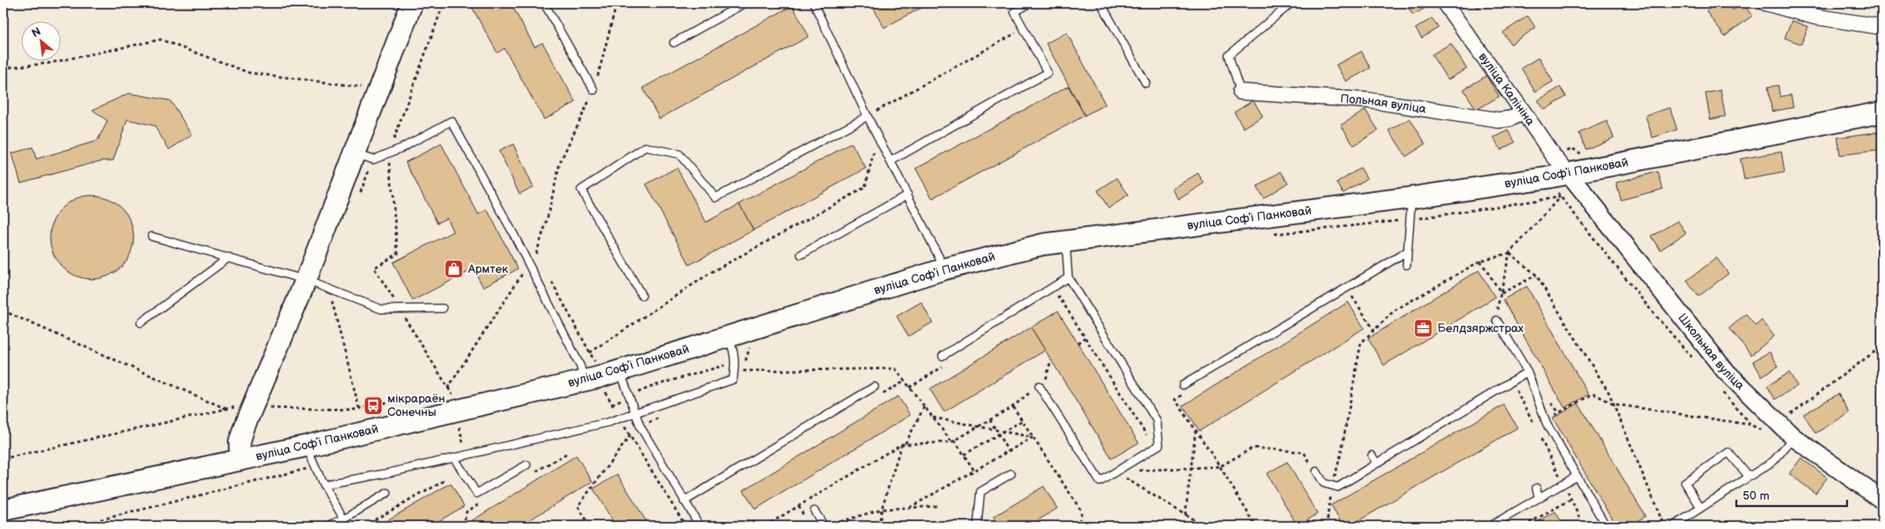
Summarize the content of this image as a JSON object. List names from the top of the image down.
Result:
{
  "streets": {
    "main road": ["вуліца Софʼі Панковай"],
    "street": ["вуліца Калініна", "Польная вуліца", "Школьная вуліца"]
  },
  "crossings": [
    ["вуліца Калініна", "Польная вуліца"],
    ["вуліца Калініна", "вуліца Софʼі Панковай"],
    ["вуліца Калініна", "Школьная вуліца"],
    ["вуліца Софʼі Панковай", "Школьная вуліца"]
  ],
  "places": {
    "shop": ["Армтек"],
    "office": ["Белдзяржстрах"],
    "bus stop": ["мікрараён Сонечны"]
  },
  "scale_bar": "50 m",
  "north": "top left"
}
